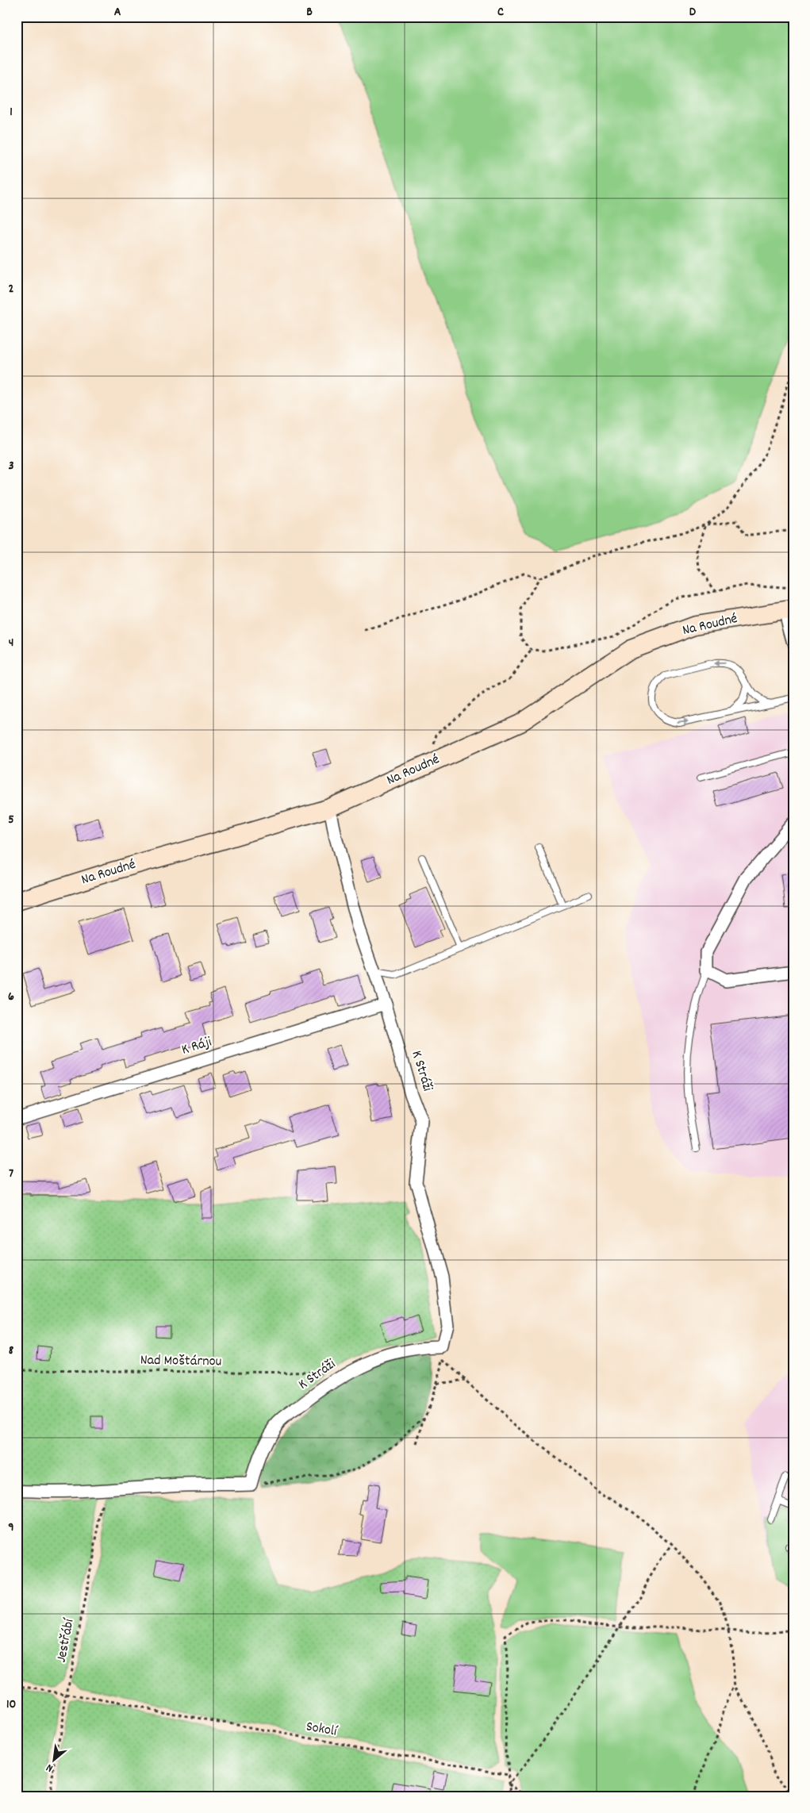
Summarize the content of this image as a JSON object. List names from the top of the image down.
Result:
{
  "streets": {
    "street": ["Na Roudné", "K Ráji", "K Stráži"],
    "path": ["Nad Moštárnou", "Jestřábí", "Sokolí"]
  },
  "crossings": [
    ["Na Roudné", "K Stráži"],
    ["K Ráji", "K Stráži"],
    ["K Stráži", "Nad Moštárnou"],
    ["Jestřábí", "Sokolí"]
  ],
  "north": "bottom left",
  "grid": {
    "columns": [
      "A",
      "B",
      "C",
      "D"
    ],
    "rows": [
      "1",
      "2",
      "3",
      "4",
      "5",
      "6",
      "7",
      "8",
      "9",
      "10"
    ]
  }
}
